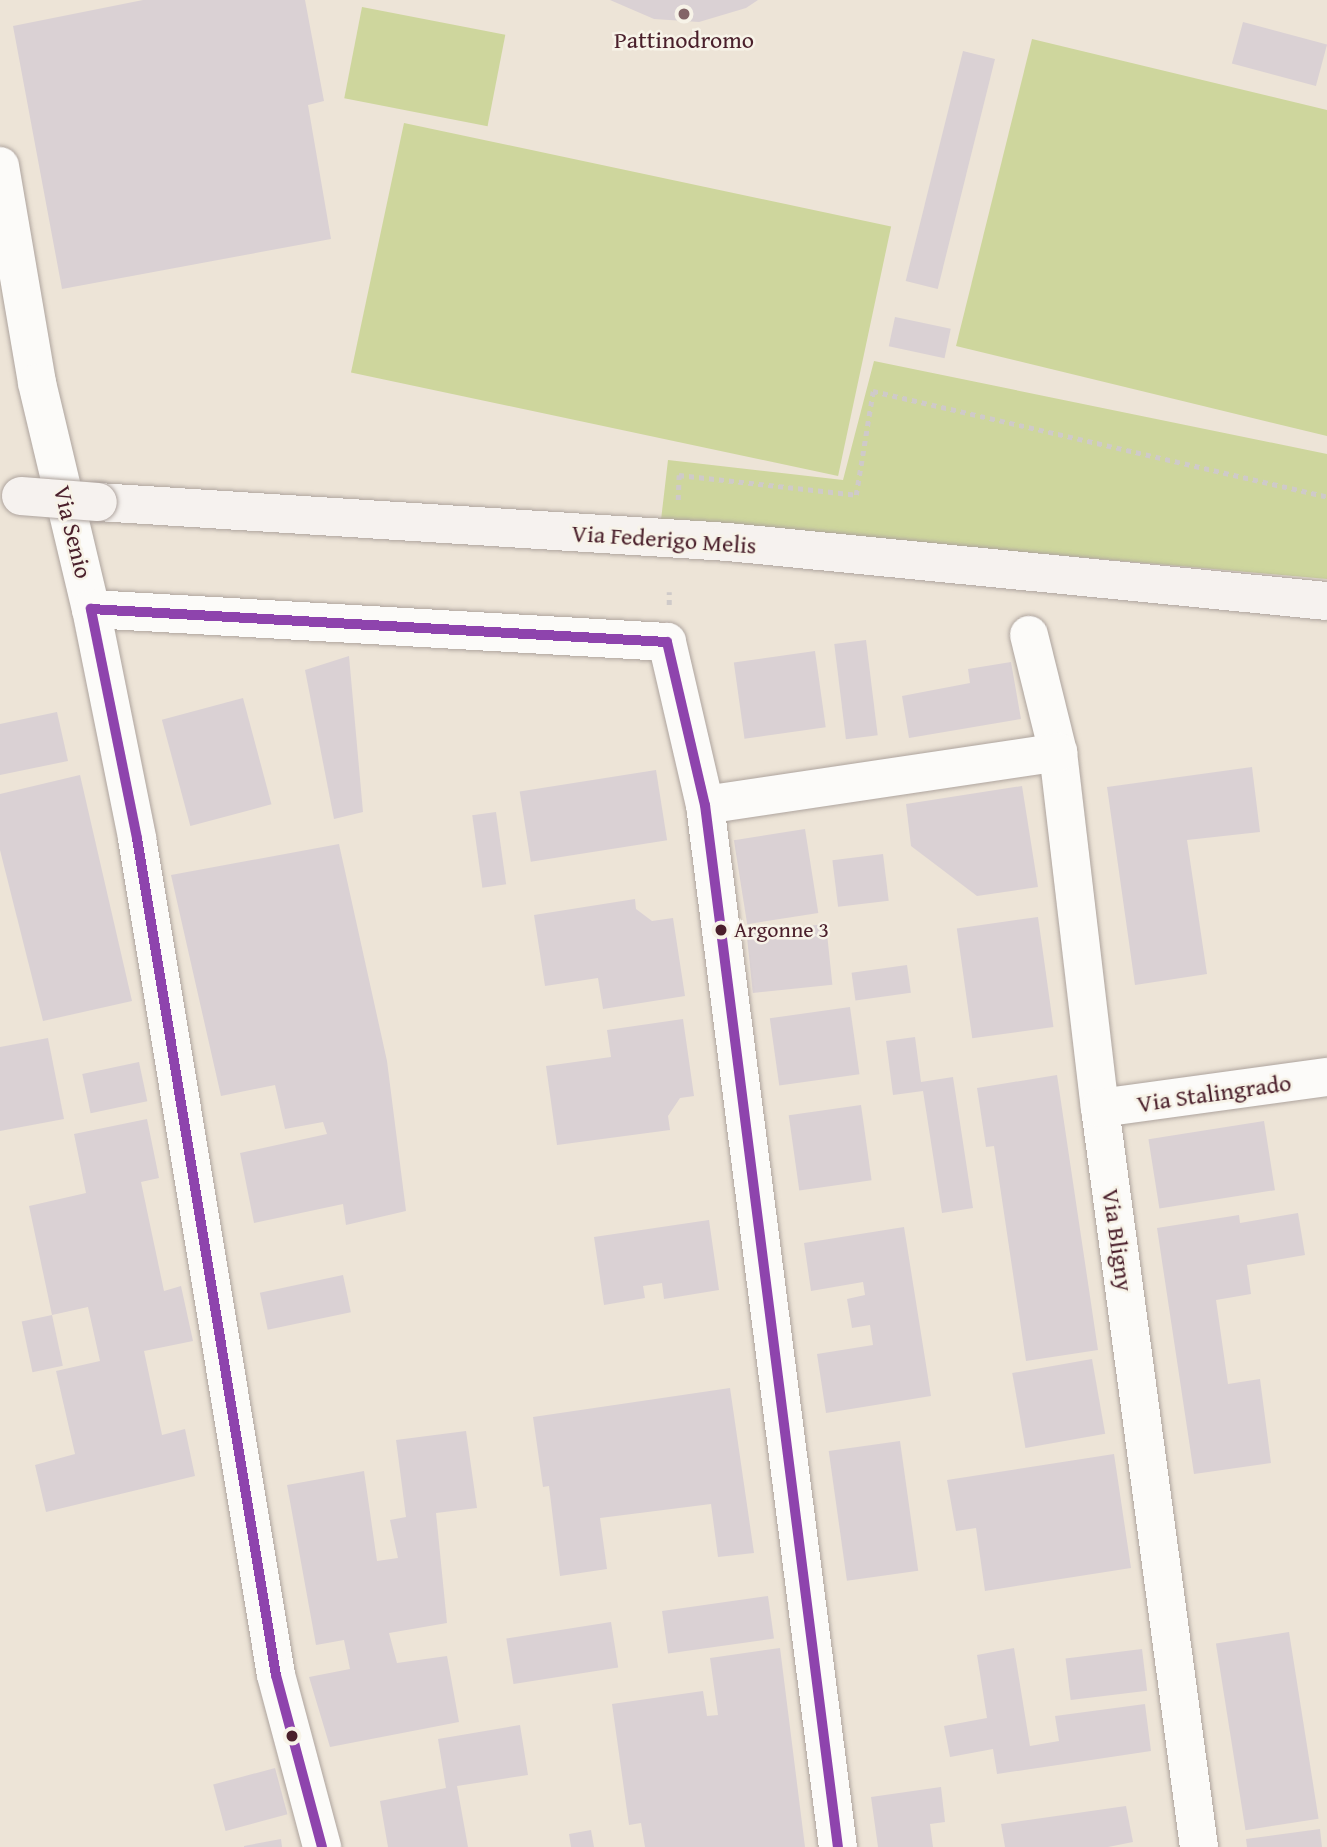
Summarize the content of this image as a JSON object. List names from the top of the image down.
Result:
{
  "streets": {
    "main road": ["Via Federigo Melis"],
    "street": ["Via Senio", "Via Stalingrado", "Via Bligny"]
  },
  "crossings": [
    ["Via Stalingrado", "Via Bligny"]
  ],
  "places": ["Pattinodromo", "Argonne 3"]
}
